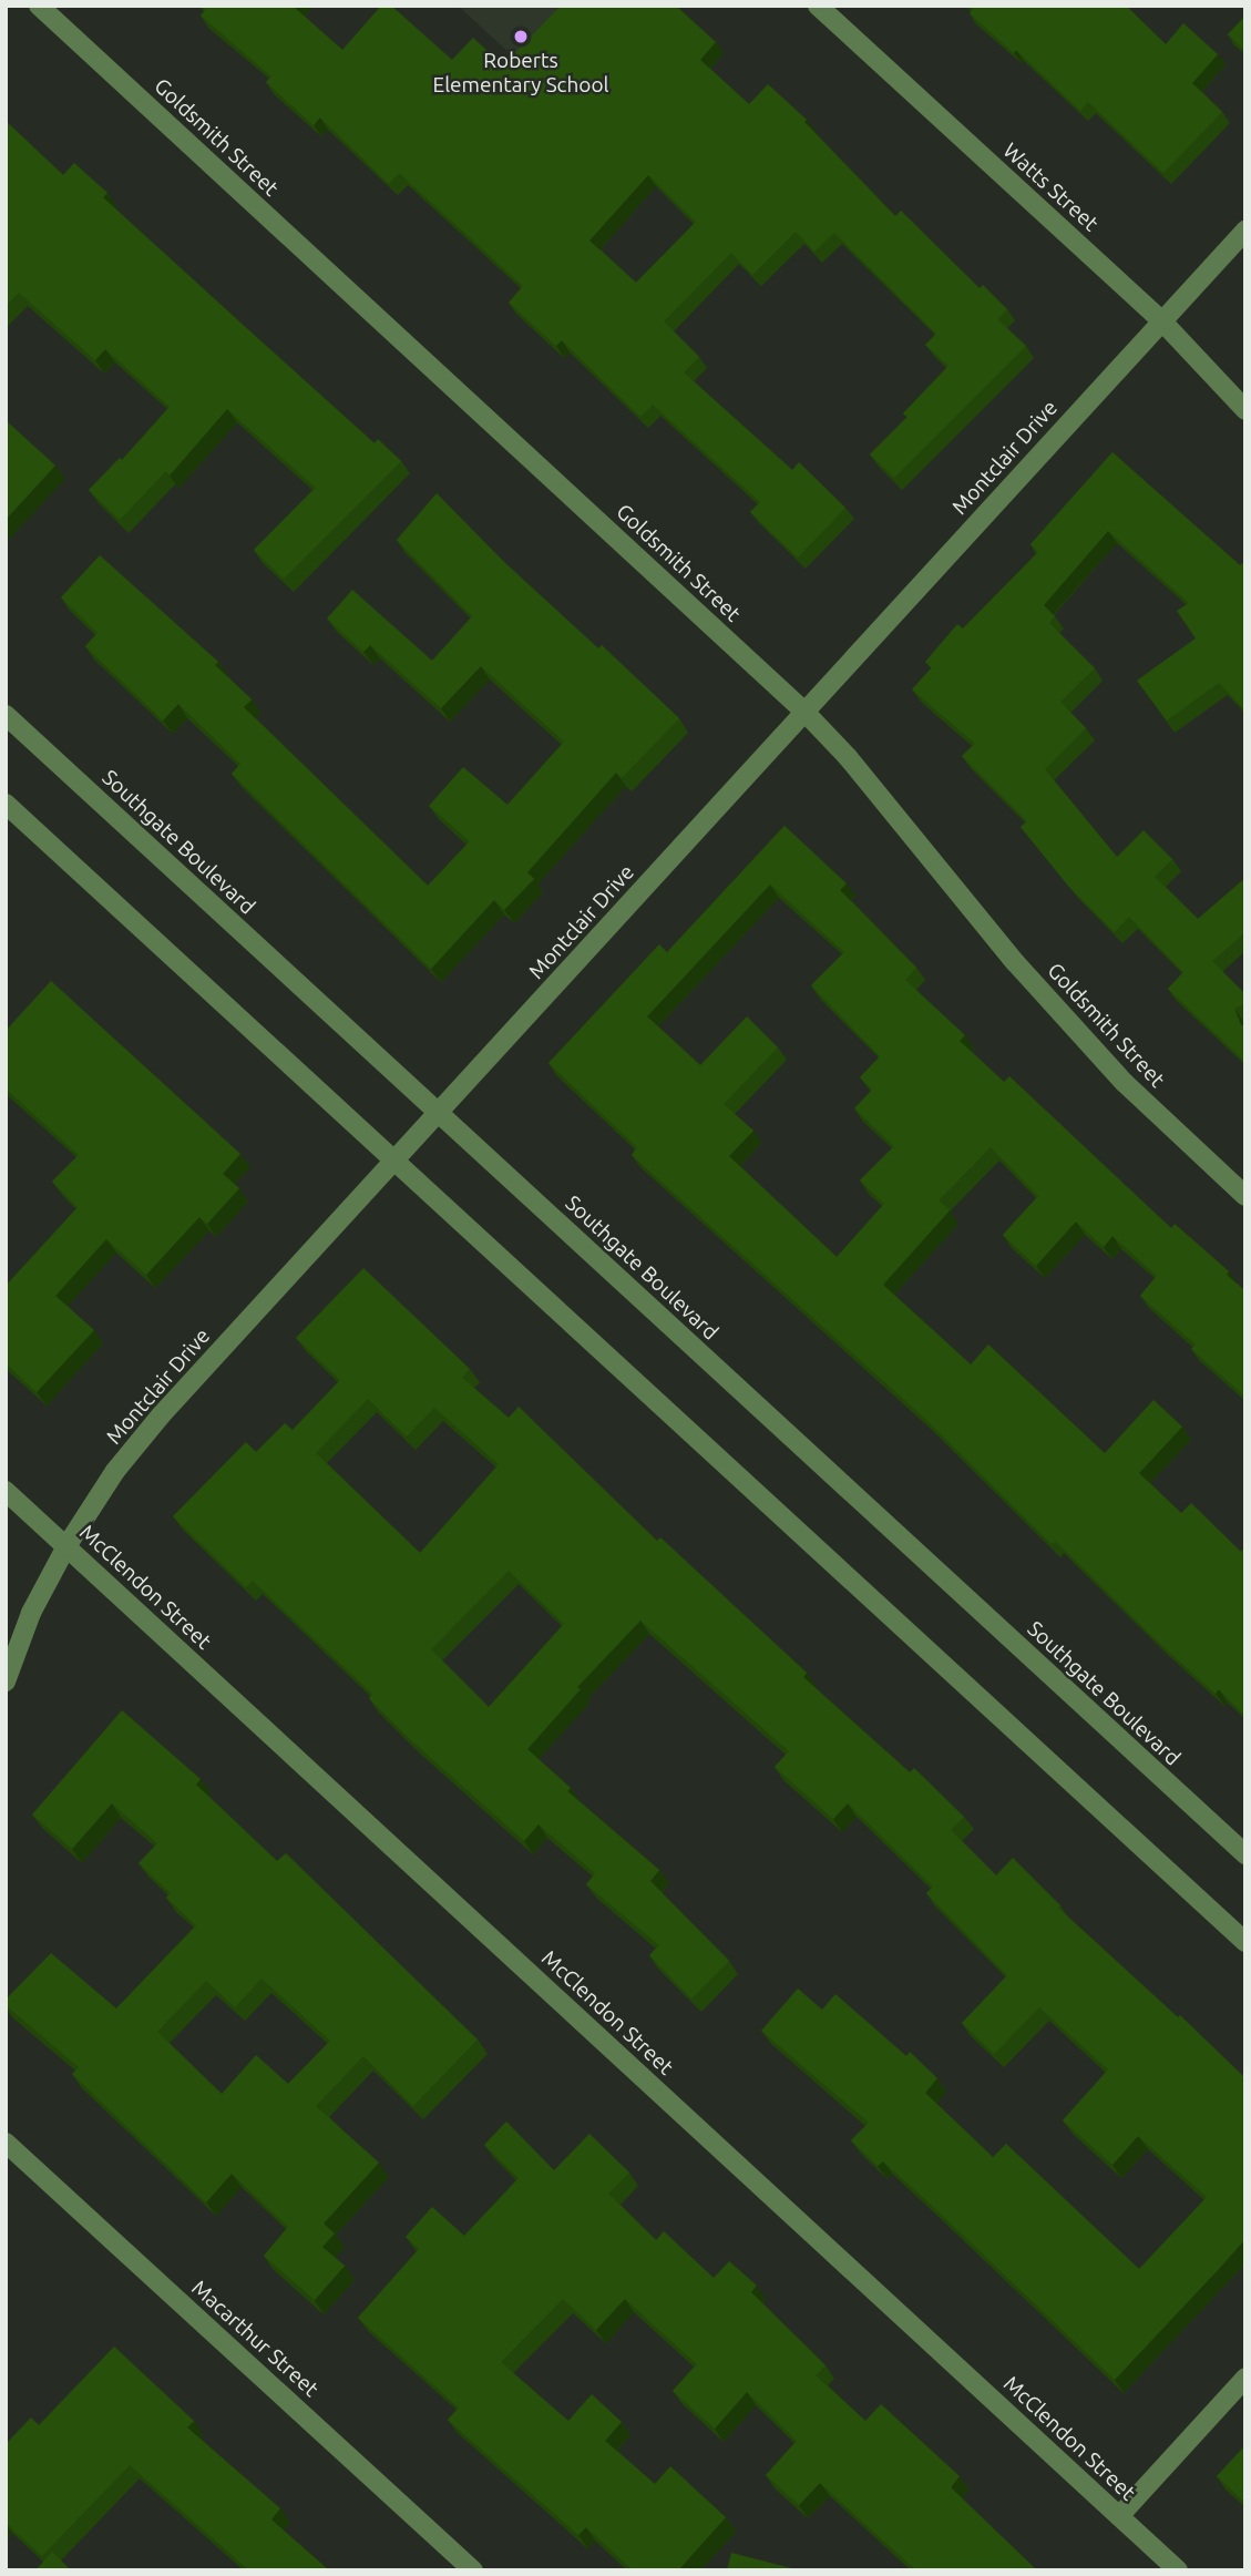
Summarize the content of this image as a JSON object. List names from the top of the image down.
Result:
{
  "streets": {
    "street": [
      "Goldsmith Street",
      "Watts Street",
      "Montclair Drive",
      "Southgate Boulevard",
      "McClendon Street",
      "Macarthur Street"
    ]
  },
  "crossings": [
    ["Goldsmith Street", "Montclair Drive"],
    ["Watts Street", "Montclair Drive"],
    ["Montclair Drive", "Southgate Boulevard"],
    ["Montclair Drive", "McClendon Street"]
  ],
  "places": ["Roberts Elementary School"]
}
